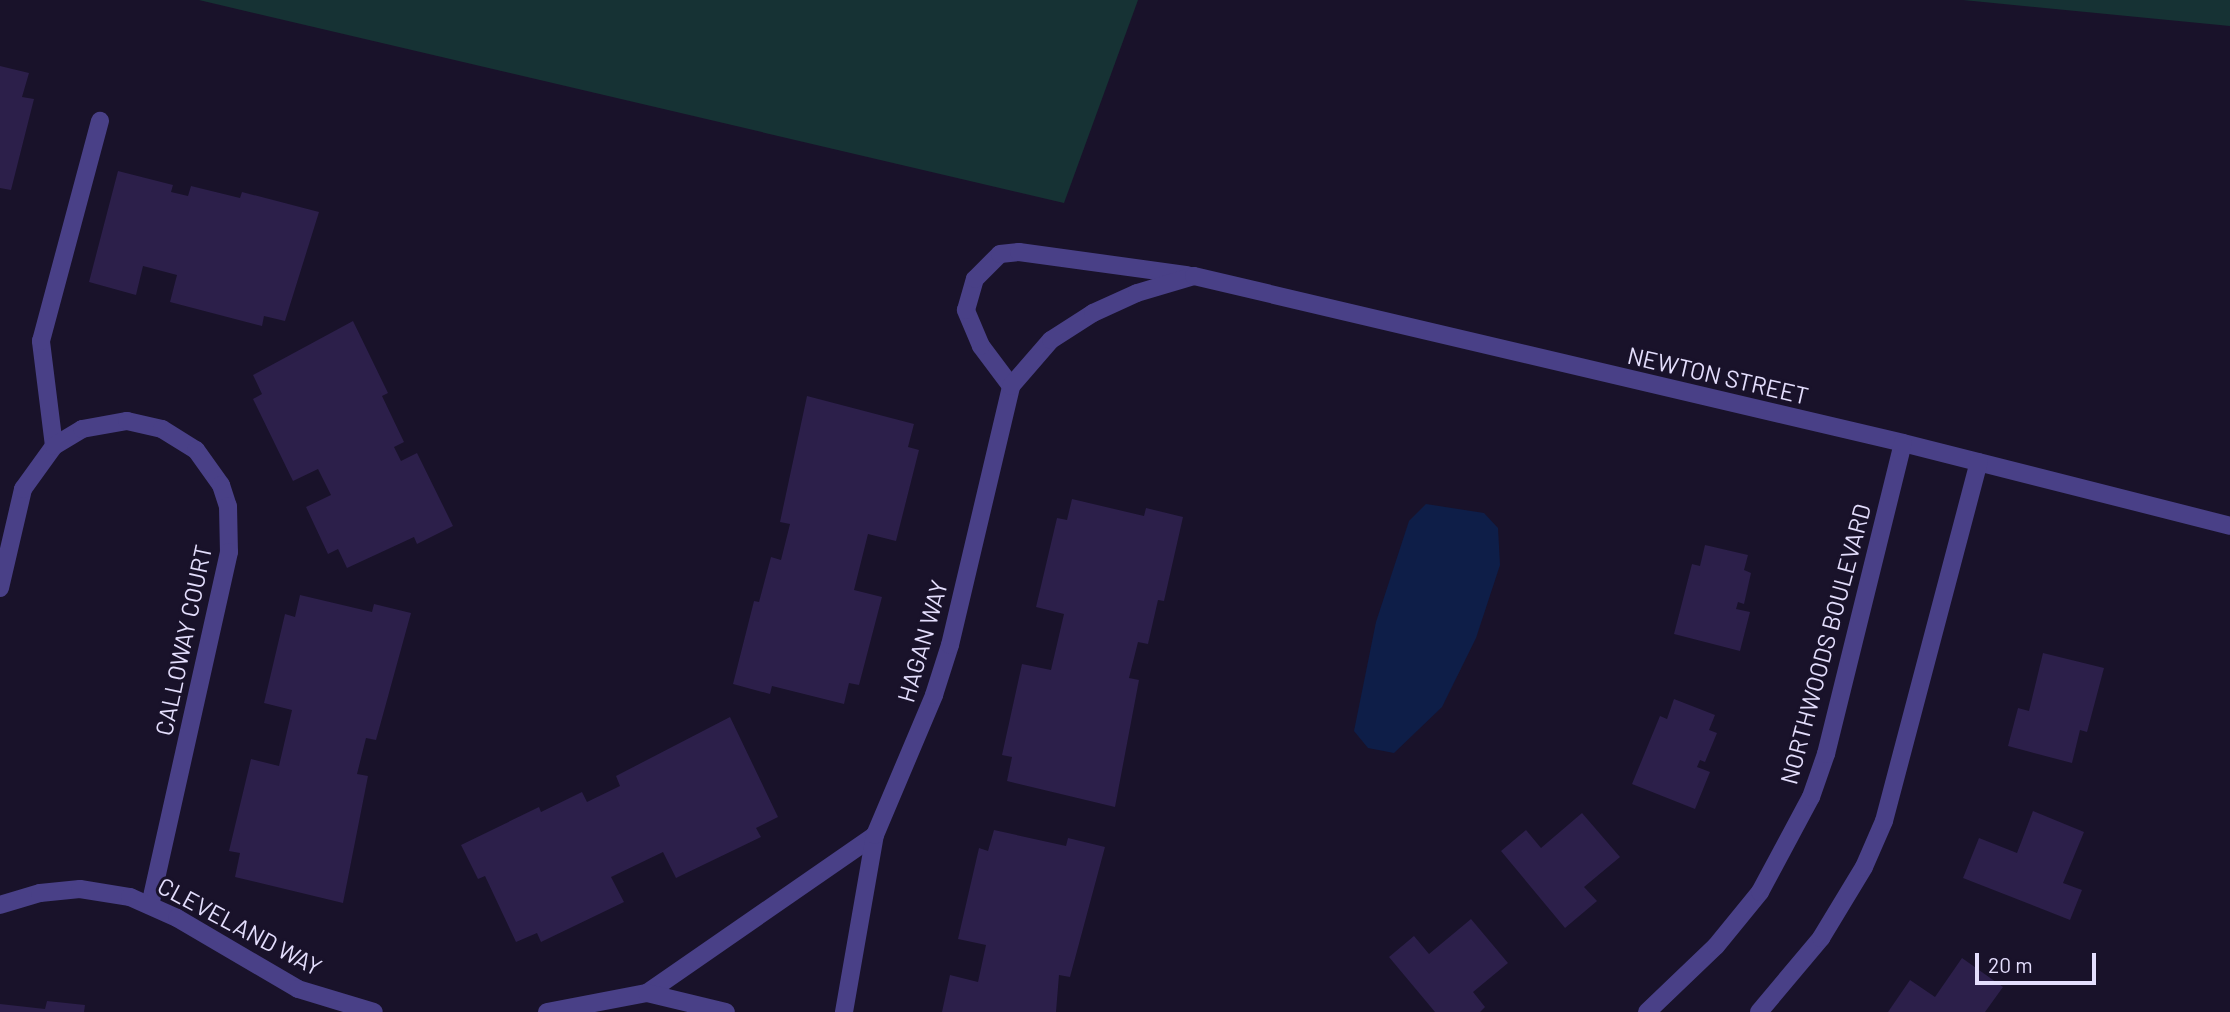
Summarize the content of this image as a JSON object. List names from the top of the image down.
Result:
{
  "streets": {
    "street": [
      "NEWTON STREET",
      "CALLOWAY COURT",
      "HAGAN WAY",
      "NORTHWOODS BOULEVARD",
      "CLEVELAND WAY"
    ]
  },
  "crossings": [
    ["NEWTON STREET", "HAGAN WAY"],
    ["NEWTON STREET", "NORTHWOODS BOULEVARD"],
    ["CALLOWAY COURT", "CLEVELAND WAY"]
  ],
  "scale_bar": "20 m"
}
